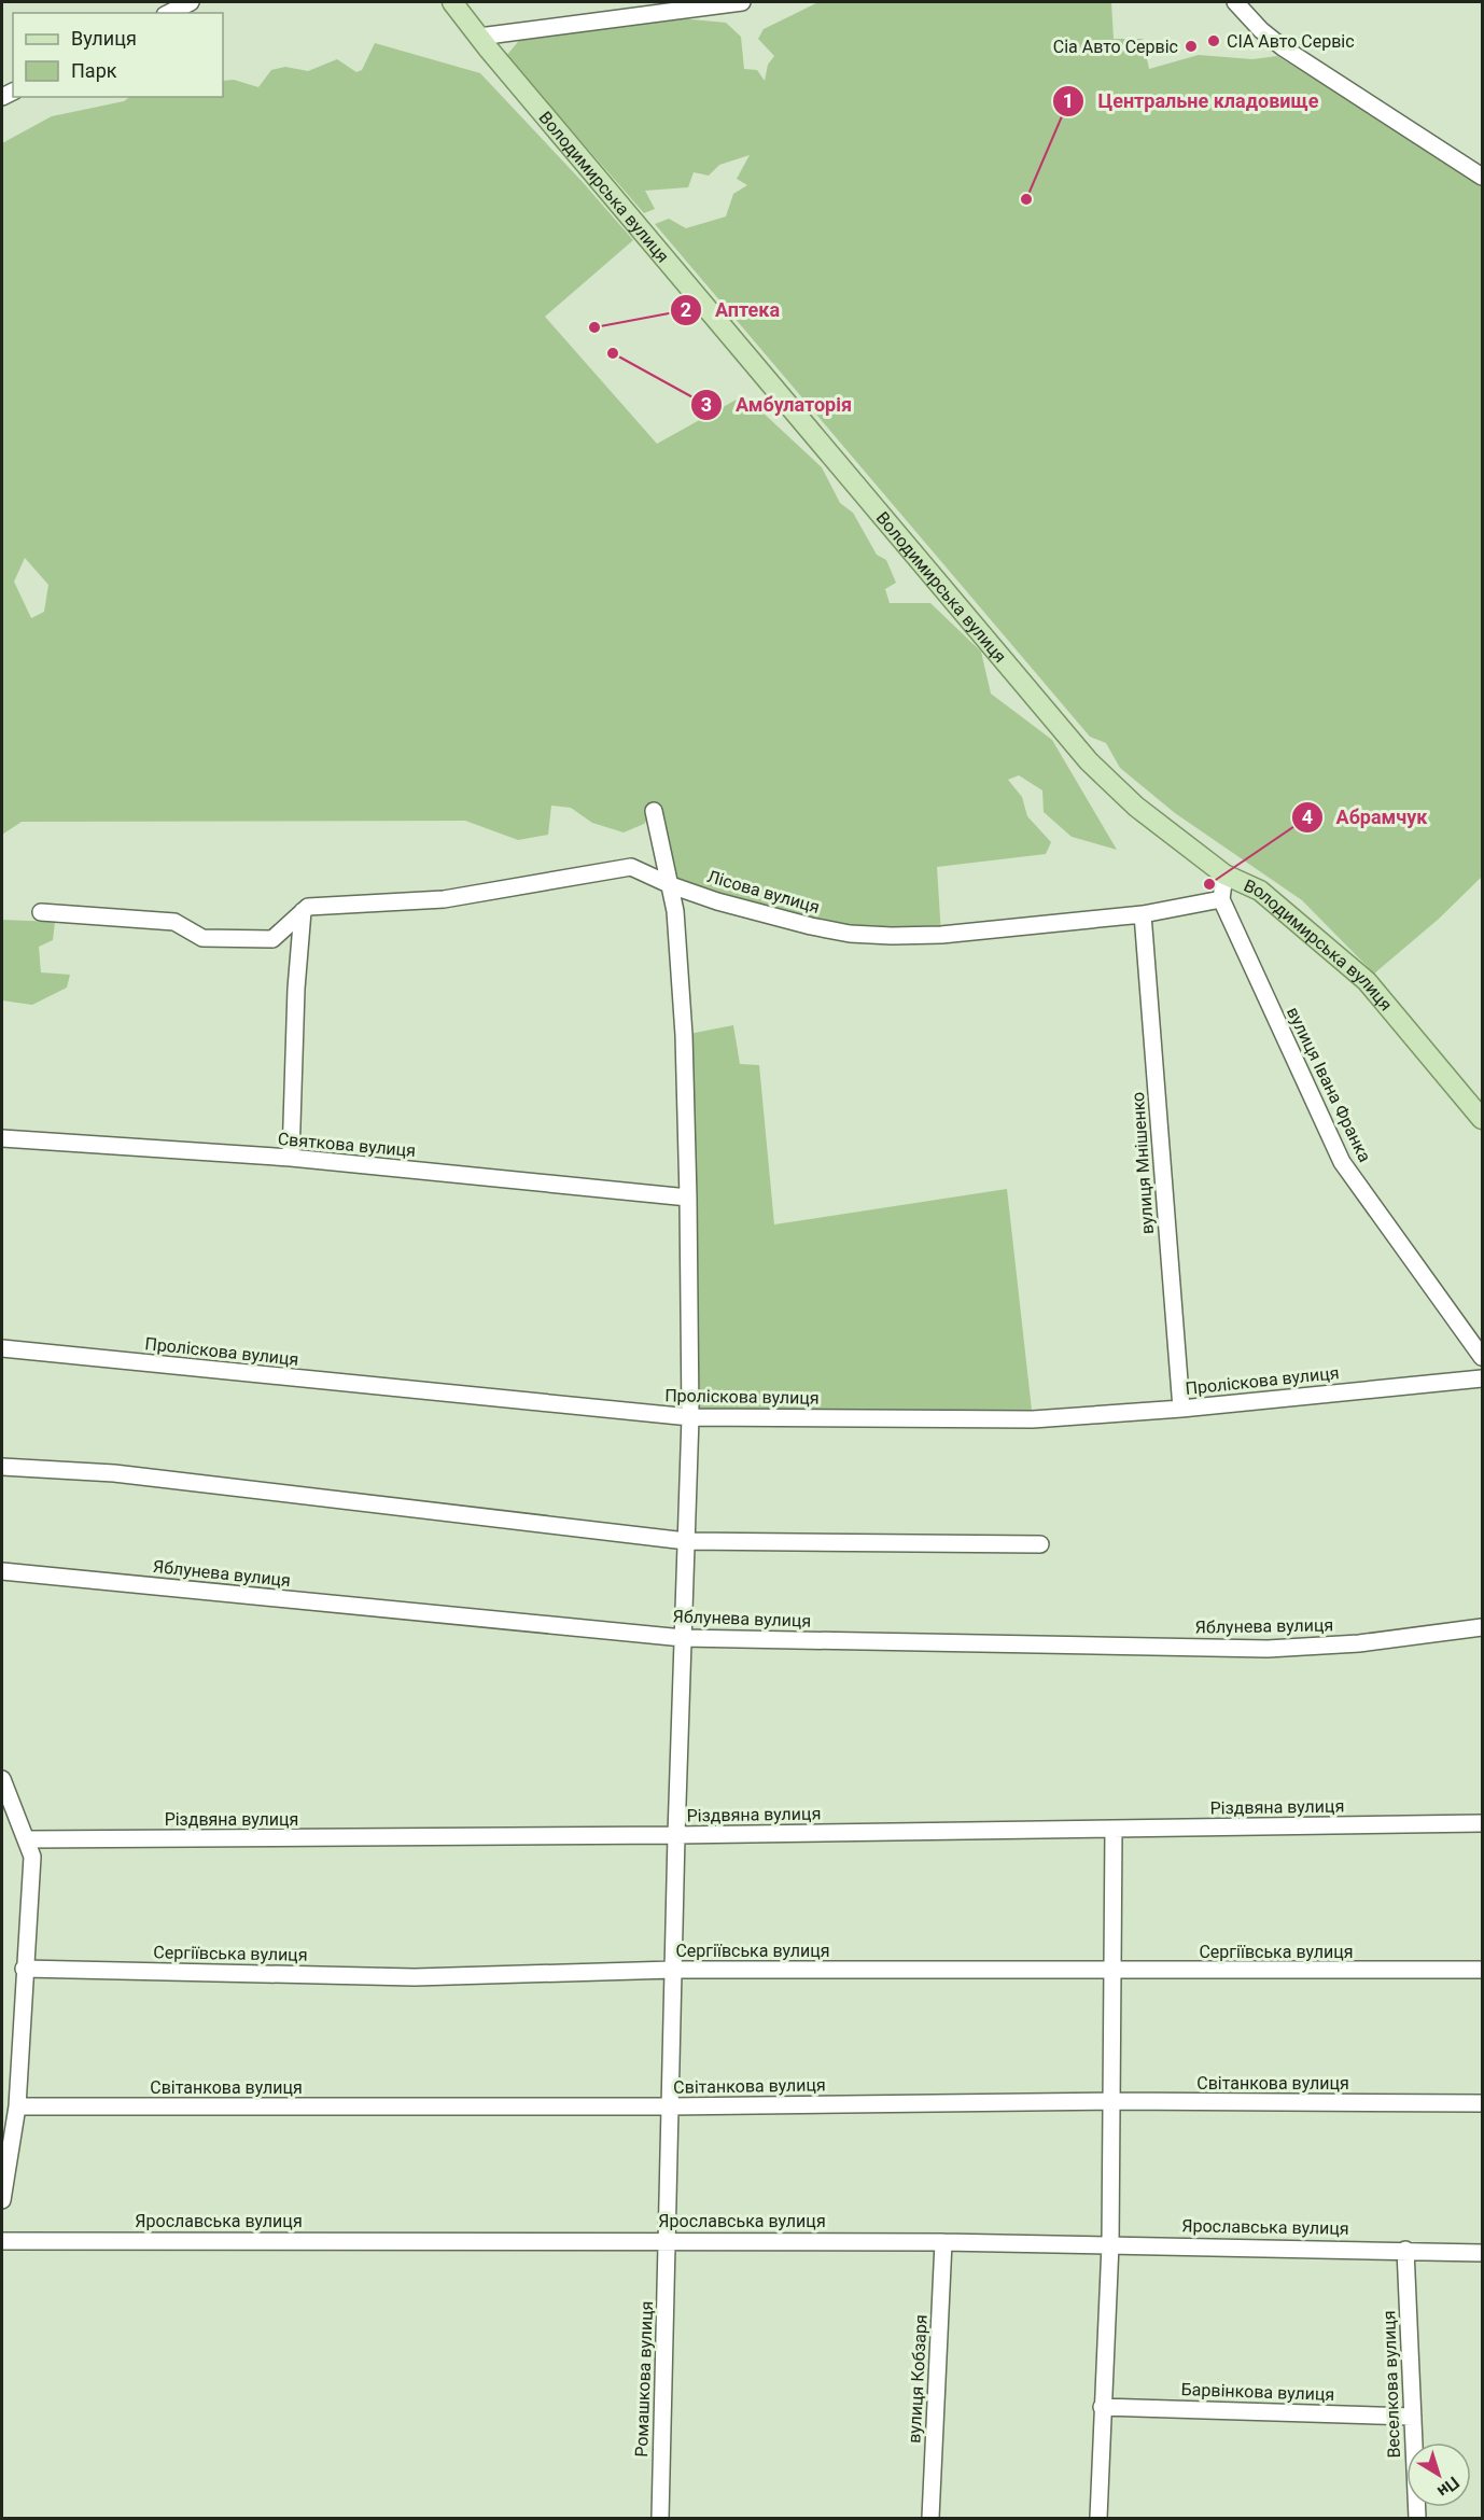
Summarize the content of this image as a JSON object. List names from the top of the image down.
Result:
{
  "streets": {
    "main road": ["Володимирська вулиця"],
    "street": [
      "Лісова вулиця",
      "вулиця Івана Франка",
      "Святкова вулиця",
      "вулиця Мнішенко",
      "Проліскова вулиця",
      "Яблунева вулиця",
      "Різдвяна вулиця",
      "Сергіївська вулиця",
      "Світанкова вулиця",
      "Ярославська вулиця",
      "Ромашкова вулиця",
      "вулиця Кобзаря",
      "Веселкова вулиця",
      "Барвінкова вулиця"
    ]
  },
  "crossings": [
    ["Лісова вулиця", "вулиця Івана Франка"],
    ["Лісова вулиця", "вулиця Мнішенко"],
    ["Лісова вулиця", "Ромашкова вулиця"],
    ["Святкова вулиця", "Ромашкова вулиця"],
    ["вулиця Мнішенко", "Проліскова вулиця"],
    ["Проліскова вулиця", "Ромашкова вулиця"],
    ["Яблунева вулиця", "Ромашкова вулиця"],
    ["Різдвяна вулиця", "Ромашкова вулиця"],
    ["Сергіївська вулиця", "Ромашкова вулиця"],
    ["Світанкова вулиця", "Ромашкова вулиця"],
    ["Ярославська вулиця", "Ромашкова вулиця"],
    ["Ярославська вулиця", "вулиця Кобзаря"],
    ["Ярославська вулиця", "Веселкова вулиця"],
    ["Веселкова вулиця", "Барвінкова вулиця"]
  ],
  "places": [
    "СІА Авто Сервіс",
    "Сіа Авто Сервіс",
    "Центральне кладовище",
    "Аптека",
    "Амбулаторія",
    "Абрамчук"
  ],
  "legend": ["Вулиця", "Парк"],
  "north": "bottom right"
}
